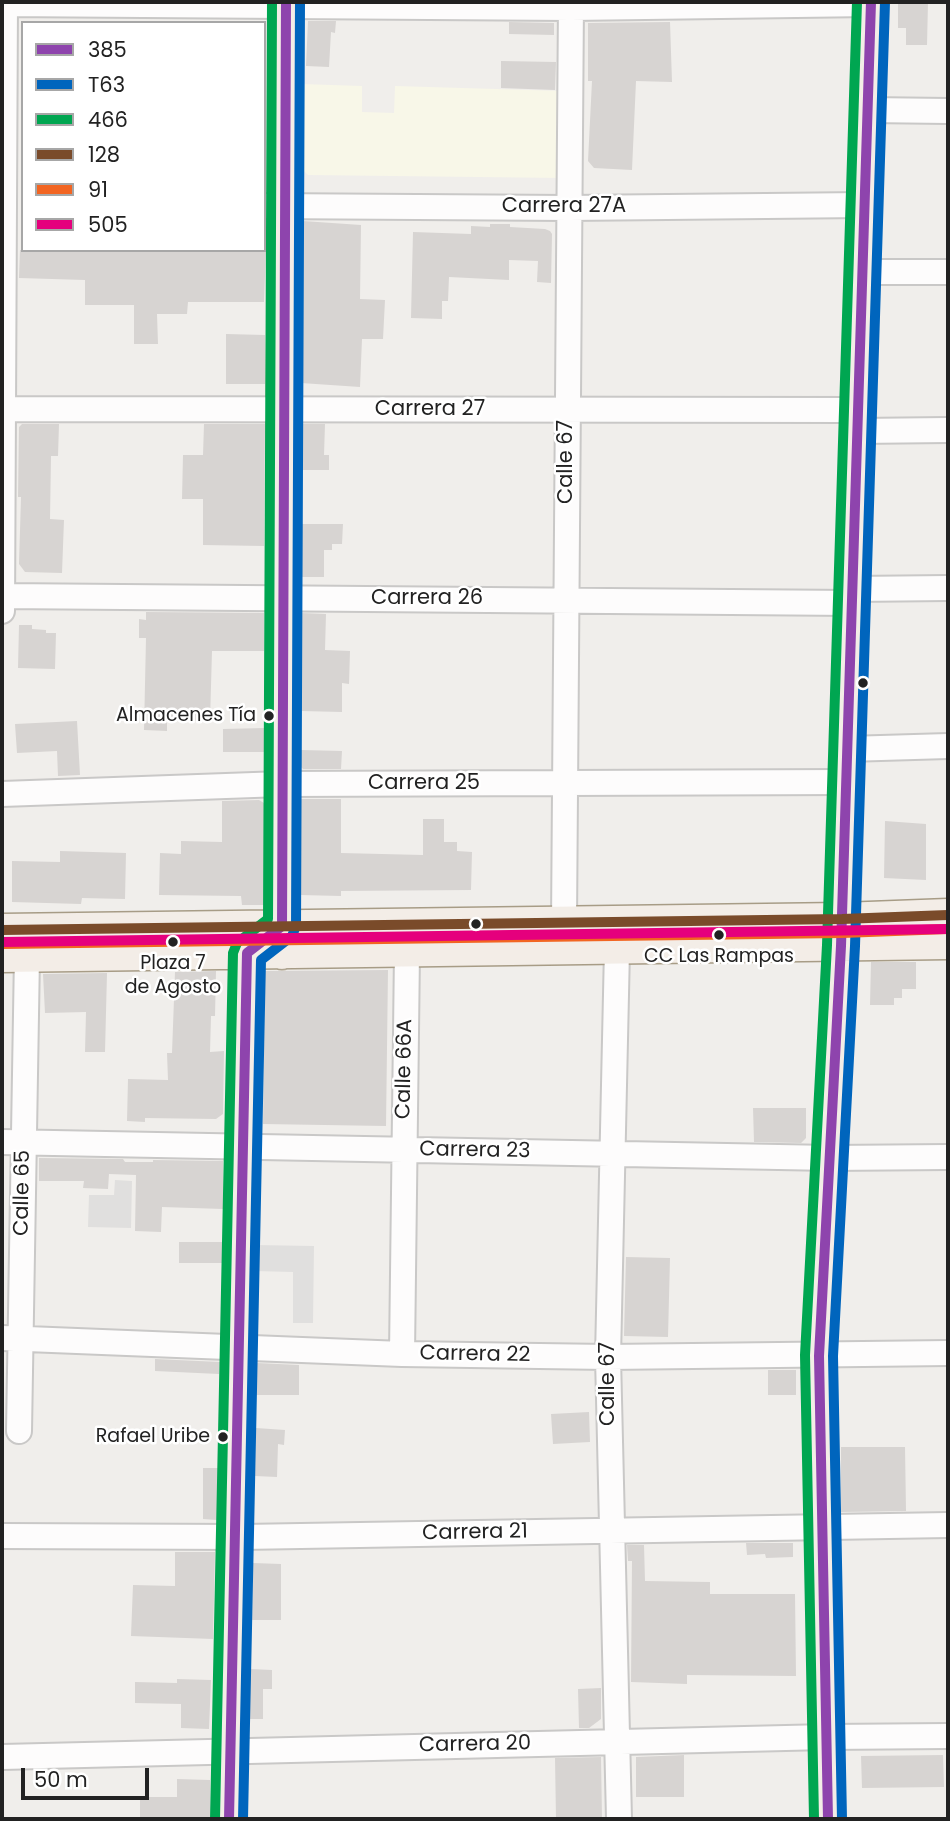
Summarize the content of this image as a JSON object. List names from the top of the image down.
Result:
{
  "streets": {
    "street": [
      "Carrera 27A",
      "Carrera 27",
      "Calle 67",
      "Carrera 26",
      "Carrera 25",
      "Calle 66A",
      "Carrera 23",
      "Calle 65",
      "Carrera 22",
      "Carrera 21",
      "Carrera 20"
    ]
  },
  "crossings": [
    ["Carrera 27A", "Calle 67"],
    ["Carrera 27", "Calle 67"],
    ["Calle 67", "Carrera 26"],
    ["Calle 67", "Carrera 25"],
    ["Calle 67", "Carrera 23"],
    ["Calle 67", "Carrera 22"],
    ["Calle 67", "Carrera 21"],
    ["Calle 67", "Carrera 20"],
    ["Calle 66A", "Carrera 23"],
    ["Calle 66A", "Carrera 22"],
    ["Carrera 23", "Calle 65"],
    ["Calle 65", "Carrera 22"]
  ],
  "places": [
    "Almacenes Tía",
    "CC Las Rampas",
    "Plaza 7 de Agosto",
    "Rafael Uribe"
  ],
  "lines": [
    "transit line 385",
    "transit line T63",
    "transit line 466",
    "transit line 128",
    "transit line 91",
    "transit line 505"
  ],
  "legend": [
    "385",
    "T63",
    "466",
    "128",
    "91",
    "505"
  ],
  "scale_bar": "50 m"
}
